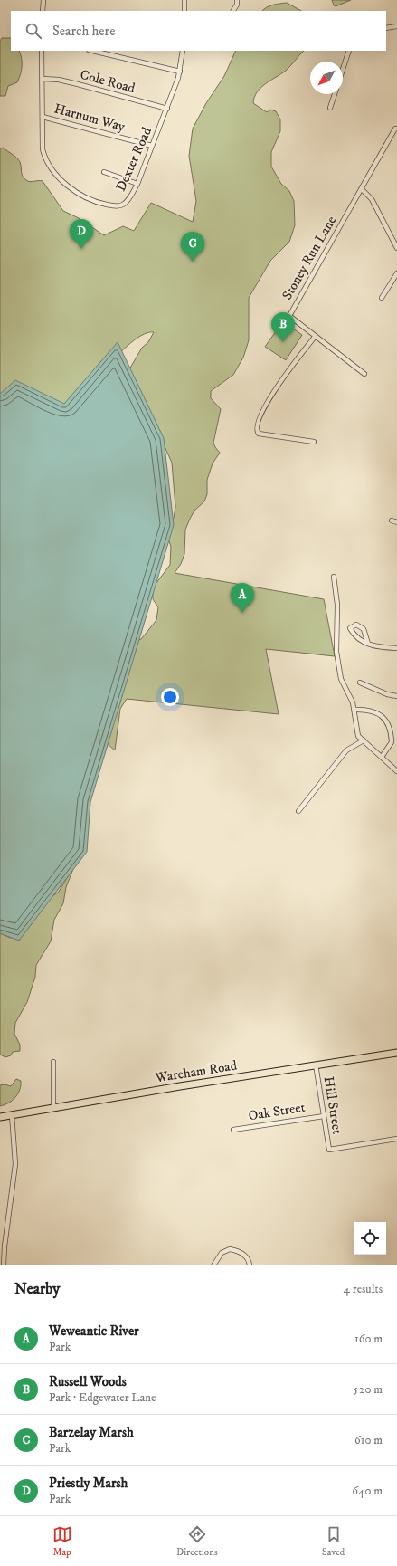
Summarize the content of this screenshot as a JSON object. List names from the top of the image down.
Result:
{
  "streets": {
    "main road": ["Wareham Road"],
    "street": [
      "Cole Road",
      "Harnum Way",
      "Dexter Road",
      "Stoney Run Lane",
      "Hill Street",
      "Oak Street"
    ]
  },
  "crossings": [
    ["Cole Road", "Dexter Road"],
    ["Harnum Way", "Dexter Road"],
    ["Wareham Road", "Hill Street"],
    ["Hill Street", "Oak Street"]
  ],
  "north": "bottom left",
  "page": {
    "search": "Search here",
    "pins": [
      "D",
      "C",
      "B",
      "A"
    ],
    "heading": ["Nearby", "4 results"],
    "list": [
      {
        "mark": "A",
        "name": "Weweantic River",
        "note": "Park",
        "value": "160 m"
      },
      {
        "mark": "B",
        "name": "Russell Woods",
        "note": "Park · Edgewater Lane",
        "value": "520 m"
      },
      {
        "mark": "C",
        "name": "Barzelay Marsh",
        "note": "Park",
        "value": "610 m"
      },
      {
        "mark": "D",
        "name": "Priestly Marsh",
        "note": "Park",
        "value": "640 m"
      }
    ],
    "nav": ["Map", "Directions", "Saved"]
  }
}
